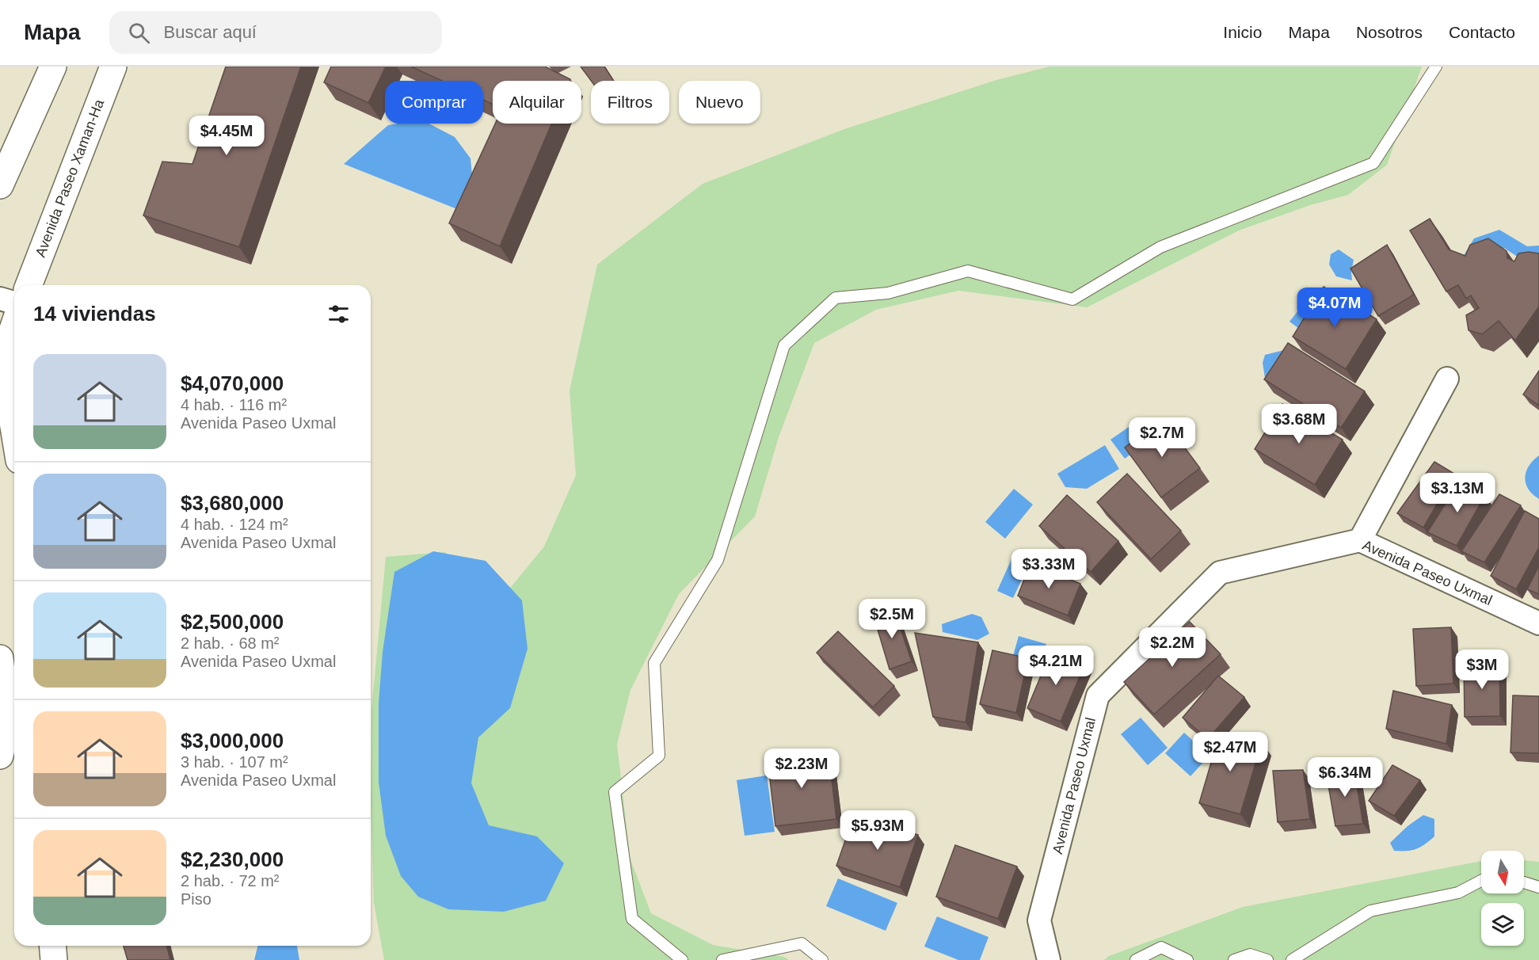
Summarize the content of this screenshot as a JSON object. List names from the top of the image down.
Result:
{
  "streets": {
    "main road": ["Avenida Paseo Xaman-Ha"],
    "street": ["Avenida Paseo Uxmal"]
  },
  "north": "bottom",
  "page": {
    "header": "Mapa",
    "search": "Buscar aquí",
    "nav": [
      "Inicio",
      "Mapa",
      "Nosotros",
      "Contacto"
    ],
    "chip": [
      "Comprar",
      "Alquilar",
      "Filtros",
      "Nuevo"
    ],
    "price": [
      "$4.45M",
      "$4.07M",
      "$3.68M",
      "$2.7M",
      "$3.13M",
      "$3.33M",
      "$2.5M",
      "$2.2M",
      "$4.21M",
      "$3M",
      "$2.47M",
      "$2.23M",
      "$6.34M",
      "$5.93M"
    ],
    "heading": "14 viviendas",
    "list": [
      {
        "name": "$4,070,000",
        "note": "4 hab. · 116 m² · Avenida Paseo Uxmal"
      },
      {
        "name": "$3,680,000",
        "note": "4 hab. · 124 m² · Avenida Paseo Uxmal"
      },
      {
        "name": "$2,500,000",
        "note": "2 hab. · 68 m² · Avenida Paseo Uxmal"
      },
      {
        "name": "$3,000,000",
        "note": "3 hab. · 107 m² · Avenida Paseo Uxmal"
      },
      {
        "name": "$2,230,000",
        "note": "2 hab. · 72 m² · Piso"
      }
    ]
  }
}
